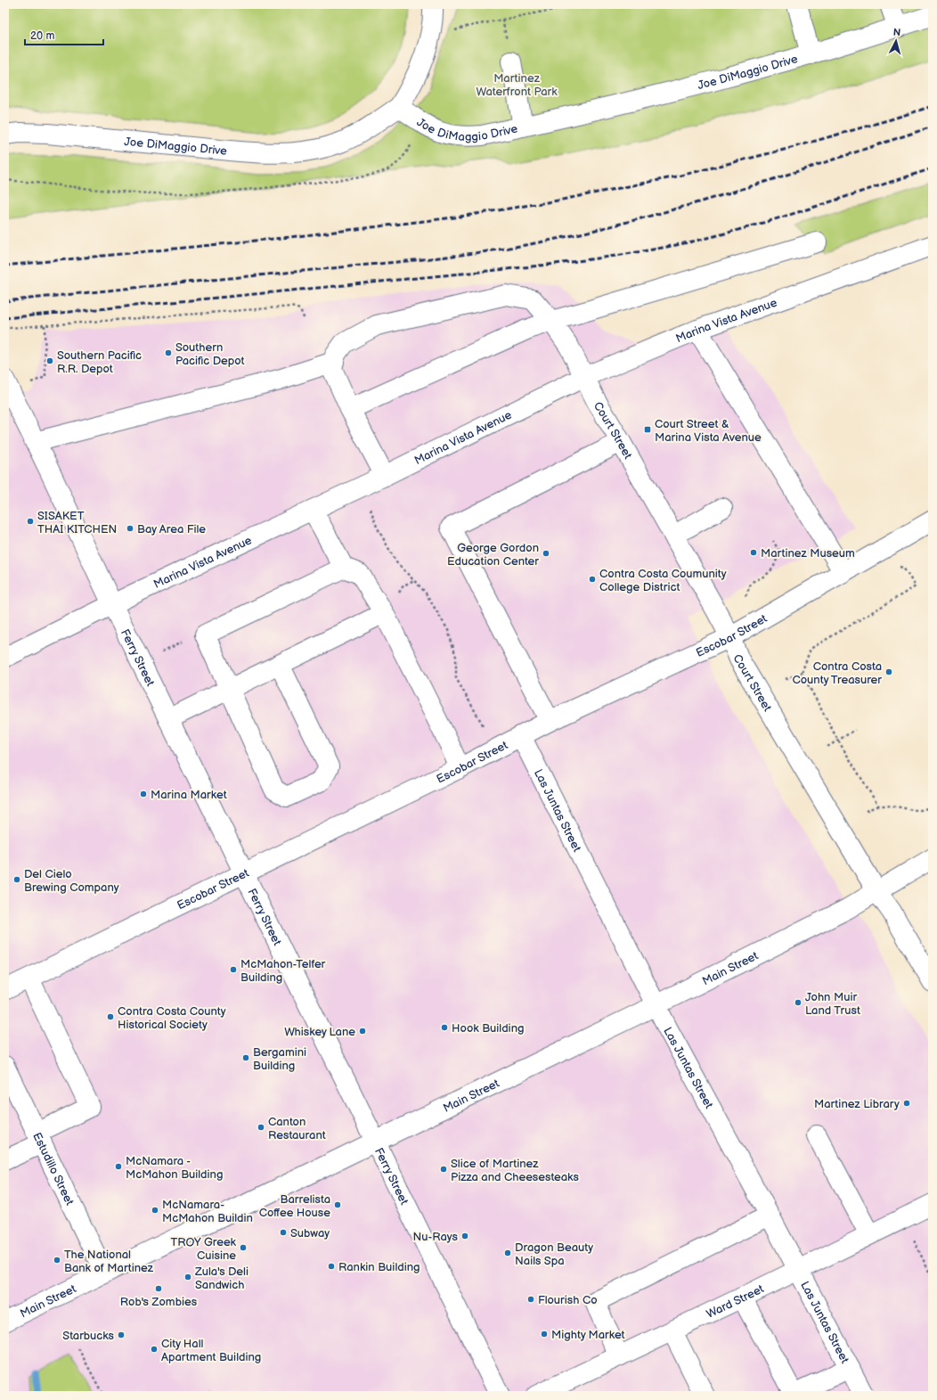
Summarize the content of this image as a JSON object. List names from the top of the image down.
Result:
{
  "streets": {
    "street": [
      "Joe DiMaggio Drive",
      "Marina Vista Avenue",
      "Court Street",
      "Escobar Street",
      "Ferry Street",
      "Las Juntas Street",
      "Main Street",
      "Estudillo Street",
      "Ward Street"
    ]
  },
  "crossings": [
    ["Marina Vista Avenue", "Court Street"],
    ["Marina Vista Avenue", "Ferry Street"],
    ["Court Street", "Escobar Street"],
    ["Court Street", "Main Street"],
    ["Escobar Street", "Ferry Street"],
    ["Escobar Street", "Las Juntas Street"],
    ["Ferry Street", "Main Street"],
    ["Las Juntas Street", "Main Street"],
    ["Las Juntas Street", "Ward Street"],
    ["Main Street", "Estudillo Street"]
  ],
  "parks": ["Martinez Waterfront Park"],
  "places": {
    "other": [
      "Southern Pacific Depot",
      "Southern Pacific R.R. Depot",
      "SISAKET THAI KITCHEN",
      "Bay Area File",
      "Martinez Museum",
      "George Gordon Education Center",
      "Contra Costa Coumunity College District",
      "Contra Costa County Treasurer",
      "Marina Market",
      "Del Cielo Brewing Company",
      "McMahon-Telfer Building",
      "John Muir Land Trust",
      "Contra Costa County Historical Society",
      "Hook Building",
      "Whiskey Lane",
      "Bergamini Building",
      "Martinez Library",
      "Canton Restaurant",
      "McNamara - McMahon Building",
      "Slice of Martinez Pizza and Cheesesteaks",
      "Barrelista Coffee House",
      "McNamara- McMahon Buildin",
      "Subway",
      "Nu-Rays",
      "TROY Greek Cuisine",
      "Dragon Beauty Nails Spa",
      "The National Bank of Martinez",
      "Rankin Building",
      "Zula's Deli Sandwich",
      "Rob's Zombies",
      "Flourish Co",
      "Mighty Market",
      "Starbucks",
      "City Hall Apartment Building"
    ],
    "transit": ["Court Street & Marina Vista Avenue"]
  },
  "scale_bar": "20 m",
  "north": "top"
}
